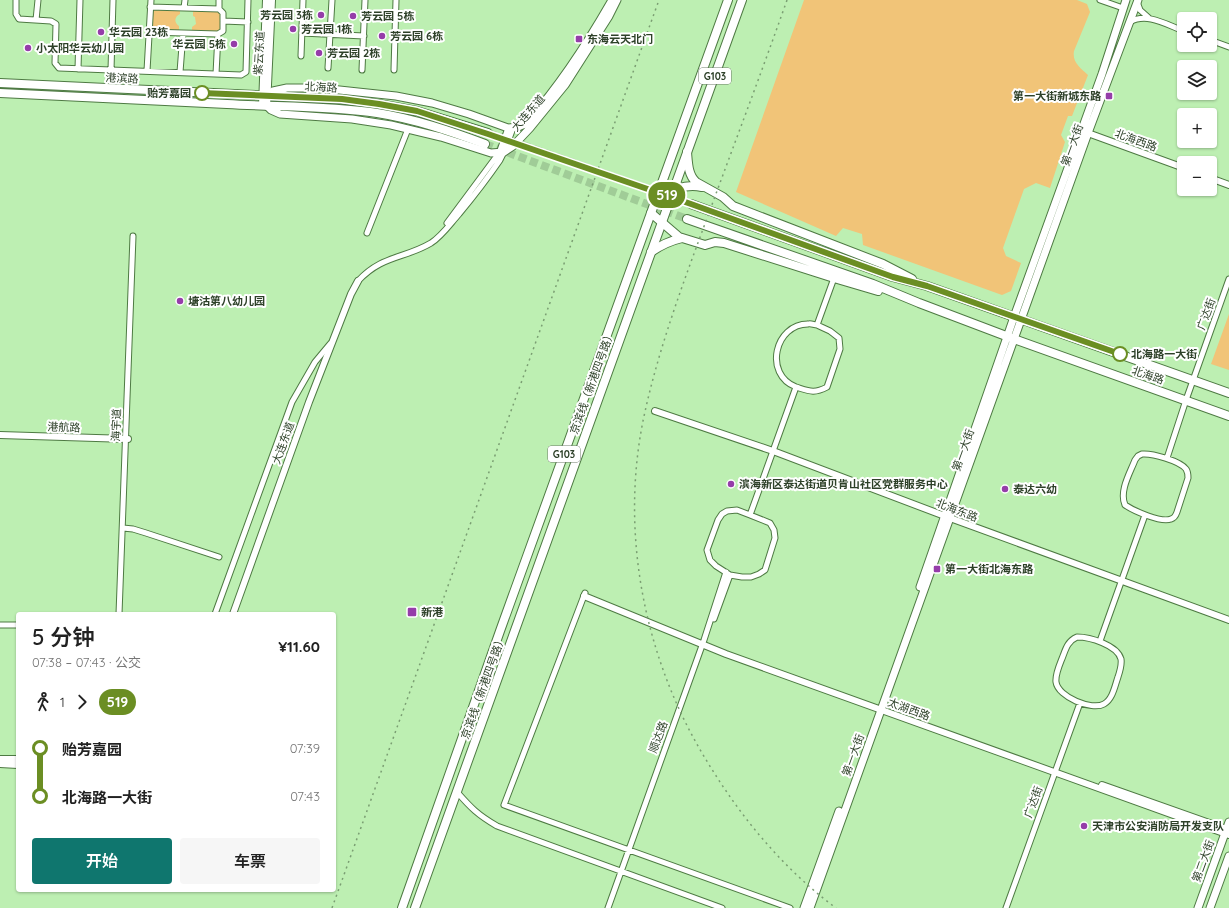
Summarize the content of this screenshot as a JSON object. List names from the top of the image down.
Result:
{
  "streets": {
    "main road": [
      "G103",
      "港滨路",
      "北海路",
      "大连东道",
      "第一大街",
      "京滨线（新港四号路）",
      "第二大街"
    ],
    "street": [
      "紫云东道",
      "北海西路",
      "广达街",
      "海宇道",
      "港航路",
      "北海东路",
      "太湖西路",
      "顺达路"
    ]
  },
  "crossings": [
    ["紫云东道", "港滨路"],
    ["紫云东道", "北海路"],
    ["紫云东道", "大连东道"],
    ["港滨路", "北海路"],
    ["港滨路", "大连东道"],
    ["北海路", "大连东道"],
    ["北海路", "第一大街"],
    ["北海路", "广达街"],
    ["北海西路", "第一大街"],
    ["第一大街", "北海东路"],
    ["第一大街", "太湖西路"],
    ["广达街", "太湖西路"],
    ["海宇道", "港航路"],
    ["太湖西路", "顺达路"],
    ["太湖西路", "第二大街"]
  ],
  "places": {
    "other": [
      "芳云园 3栋",
      "芳云园 5栋",
      "芳云园 1栋",
      "华云园 23栋",
      "芳云园 6栋",
      "华云园 5栋",
      "小太阳华云幼儿园",
      "芳云园 2栋",
      "贻芳嘉园",
      "塘沽第八幼儿园",
      "北海路一大街",
      "滨海新区泰达街道贝肯山社区党群服务中心",
      "泰达六幼",
      "天津市公安消防局开发支队"
    ],
    "transit": [
      "东海云天北门",
      "第一大街新城东路",
      "第一大街北海东路",
      "新港"
    ]
  },
  "lines": ["bus line 519"],
  "page": {
    "on_map": "519",
    "map_buttons": ["+", "−"],
    "heading": ["5 分钟", "07:38 – 07:43 · 公交", "¥11.60"],
    "legs": ["1", "519"],
    "list": [
      {
        "name": "贻芳嘉园",
        "value": "07:39"
      },
      {
        "name": "北海路一大街",
        "value": "07:43"
      }
    ],
    "buttons": ["开始", "车票"]
  }
}
